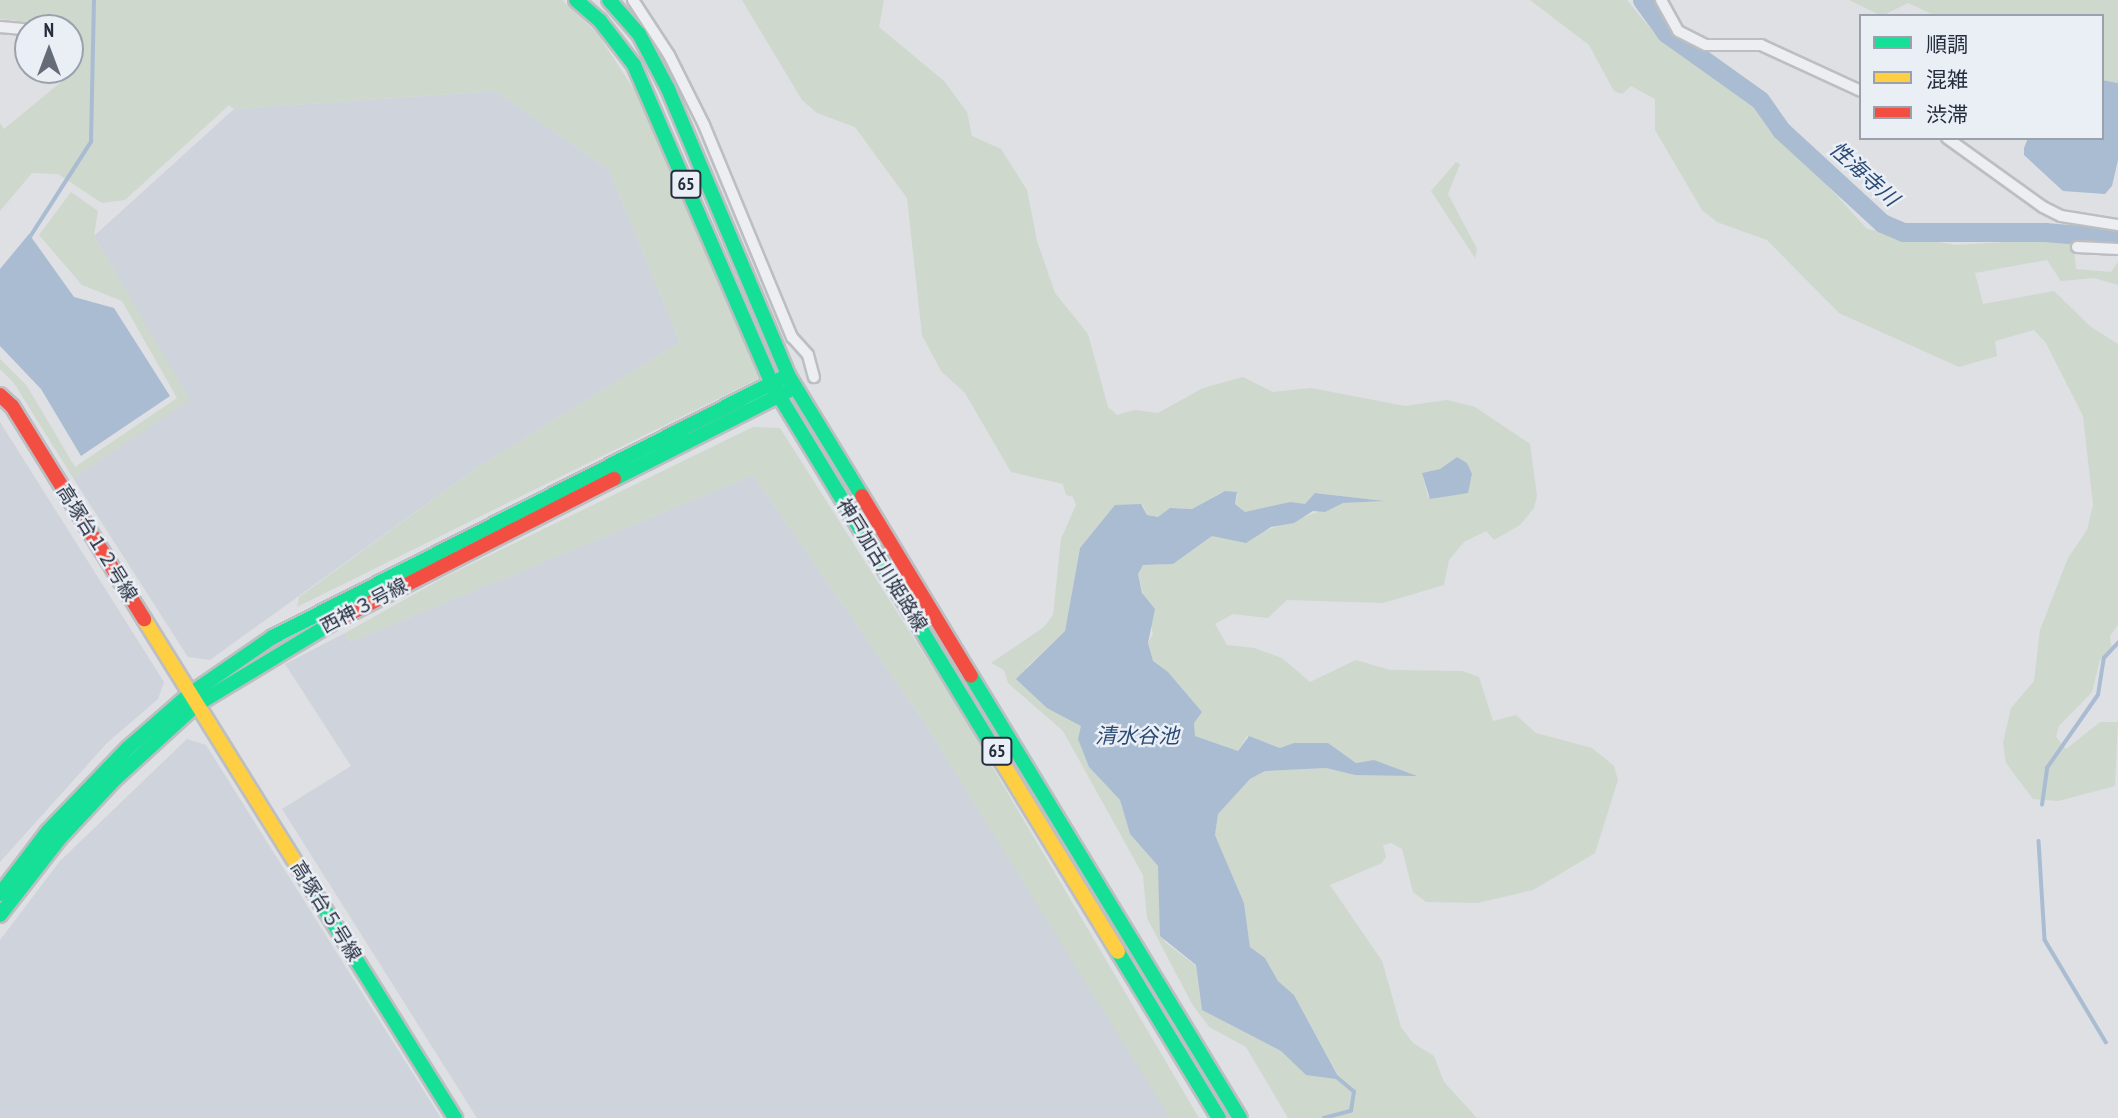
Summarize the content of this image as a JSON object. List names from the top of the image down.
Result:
{
  "streets": {
    "main road": [
      "65",
      "高塚台１２号線",
      "神戸加古川姫路線",
      "西神３号線",
      "高塚台５号線"
    ]
  },
  "crossings": [
    ["高塚台１２号線", "西神３号線"],
    ["高塚台１２号線", "高塚台５号線"],
    ["神戸加古川姫路線", "西神３号線"],
    ["西神３号線", "高塚台５号線"]
  ],
  "water": ["性海寺川", "清水谷池"],
  "legend": ["順調", "混雑", "渋滞"],
  "north": "top"
}
